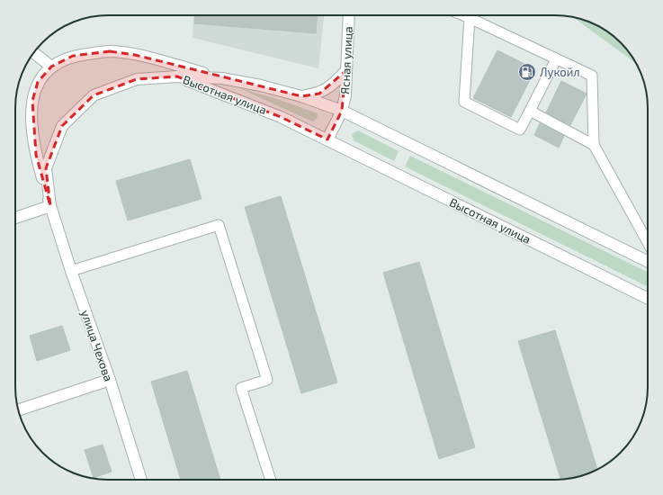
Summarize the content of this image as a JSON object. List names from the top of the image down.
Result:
{
  "streets": {
    "street": ["Ясная улица", "Высотная улица", "улица Чехова"]
  },
  "crossings": [
    ["Ясная улица", "Высотная улица"],
    ["Высотная улица", "улица Чехова"]
  ],
  "places": {
    "fuel station": ["Лукойл"]
  }
}
